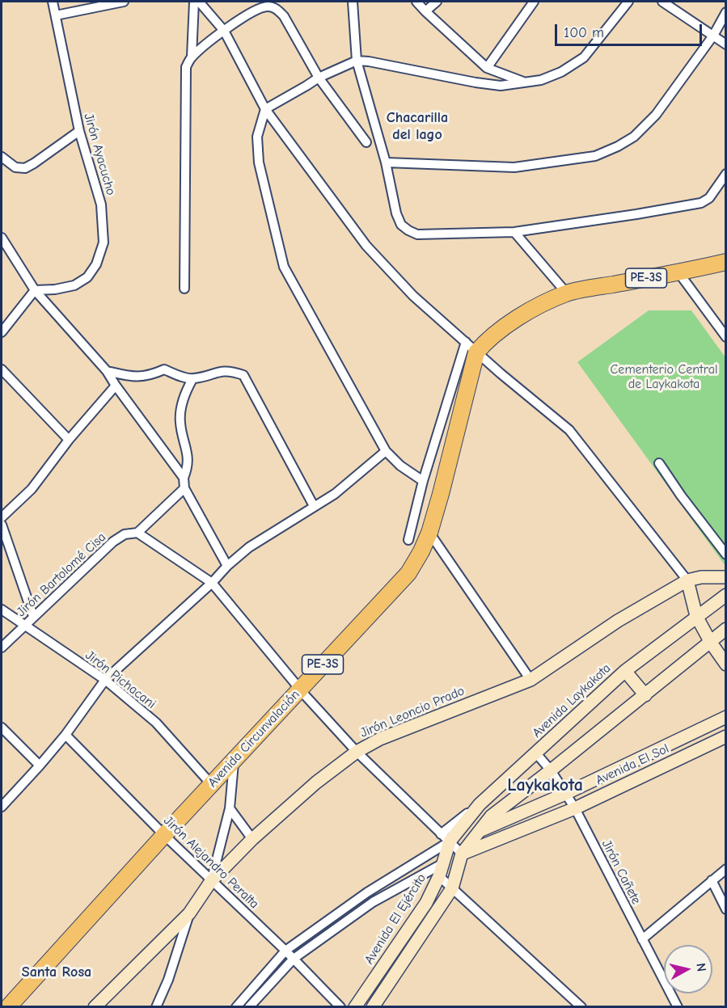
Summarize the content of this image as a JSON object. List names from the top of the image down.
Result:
{
  "streets": {
    "highway": ["PE-3S", "Avenida Circunvalación"],
    "street": [
      "Jirón Ayacucho",
      "Jirón Bartolomé Cisa",
      "Jirón Pichacani",
      "Avenida Laykakota",
      "Jirón Leoncio Prado",
      "Avenida El Sol",
      "Jirón Alejandro Peralta",
      "Jirón Cañete",
      "Avenida El Ejército"
    ]
  },
  "crossings": [
    ["PE-3S", "Avenida Circunvalación"],
    ["Jirón Bartolomé Cisa", "Jirón Pichacani"],
    ["Jirón Pichacani", "Avenida Circunvalación"],
    ["Avenida Laykakota", "Avenida El Sol"],
    ["Avenida Laykakota", "Jirón Cañete"],
    ["Avenida Laykakota", "Avenida El Ejército"],
    ["Jirón Leoncio Prado", "Jirón Alejandro Peralta"],
    ["Avenida Circunvalación", "Jirón Alejandro Peralta"],
    ["Avenida El Sol", "Jirón Cañete"],
    ["Avenida El Sol", "Avenida El Ejército"]
  ],
  "districts": ["Chacarilla del lago", "Laykakota", "Santa Rosa"],
  "parks": ["Cementerio Central de Laykakota"],
  "scale_bar": "100 m",
  "north": "right"
}
